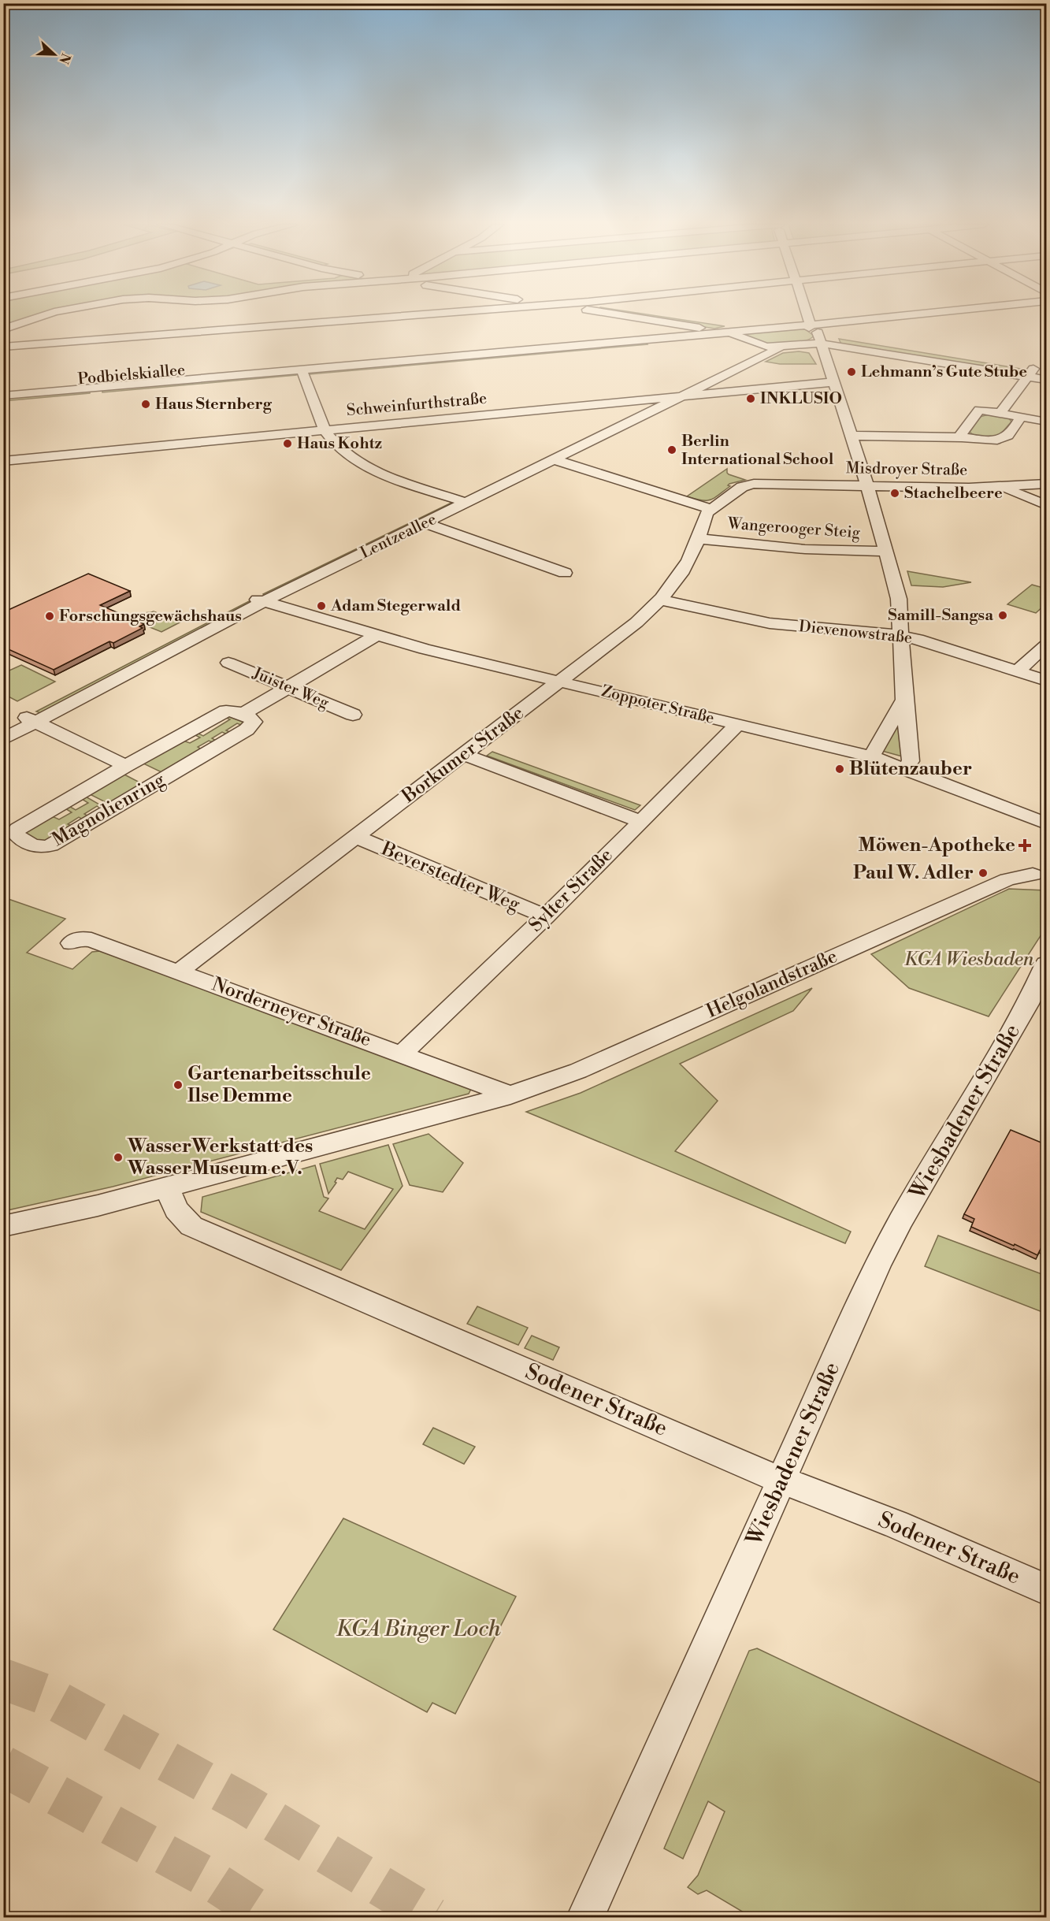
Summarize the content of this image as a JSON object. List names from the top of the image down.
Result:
{
  "streets": {
    "street": [
      "Podbielskiallee",
      "Schweinfurthstraße",
      "Misdroyer Straße",
      "Wangerooger Steig",
      "Lentzeallee",
      "Dievenowstraße",
      "Juister Weg",
      "Zoppoter Straße",
      "Borkumer Straße",
      "Magnolienring",
      "Beverstedter Weg",
      "Sylter Straße",
      "Helgolandstraße",
      "Norderneyer Straße",
      "Wiesbadener Straße",
      "Sodener Straße"
    ]
  },
  "crossings": [
    ["Schweinfurthstraße", "Lentzeallee"],
    ["Misdroyer Straße", "Borkumer Straße"],
    ["Wangerooger Steig", "Borkumer Straße"],
    ["Lentzeallee", "Zoppoter Straße"],
    ["Lentzeallee", "Magnolienring"],
    ["Dievenowstraße", "Borkumer Straße"],
    ["Zoppoter Straße", "Borkumer Straße"],
    ["Zoppoter Straße", "Sylter Straße"],
    ["Borkumer Straße", "Beverstedter Weg"],
    ["Borkumer Straße", "Norderneyer Straße"],
    ["Beverstedter Weg", "Sylter Straße"],
    ["Sylter Straße", "Norderneyer Straße"],
    ["Helgolandstraße", "Norderneyer Straße"],
    ["Helgolandstraße", "Sodener Straße"],
    ["Wiesbadener Straße", "Sodener Straße"]
  ],
  "parks": ["KGA Wiesbaden", "KGA Binger Loch"],
  "places": {
    "other": [
      "Lehmann’s Gute Stube",
      "INKLUSIO",
      "Haus Sternberg",
      "Haus Kohtz",
      "Berlin International School",
      "Stachelbeere",
      "Adam Stegerwald",
      "Samill-Sangsa",
      "Forschungsgewächshaus",
      "Blütenzauber",
      "Paul W. Adler",
      "Gartenarbeitsschule Ilse Demme",
      "WasserWerkstatt des WasserMuseum e.V."
    ],
    "health": ["Möwen-Apotheke"]
  },
  "north": "right"
}
